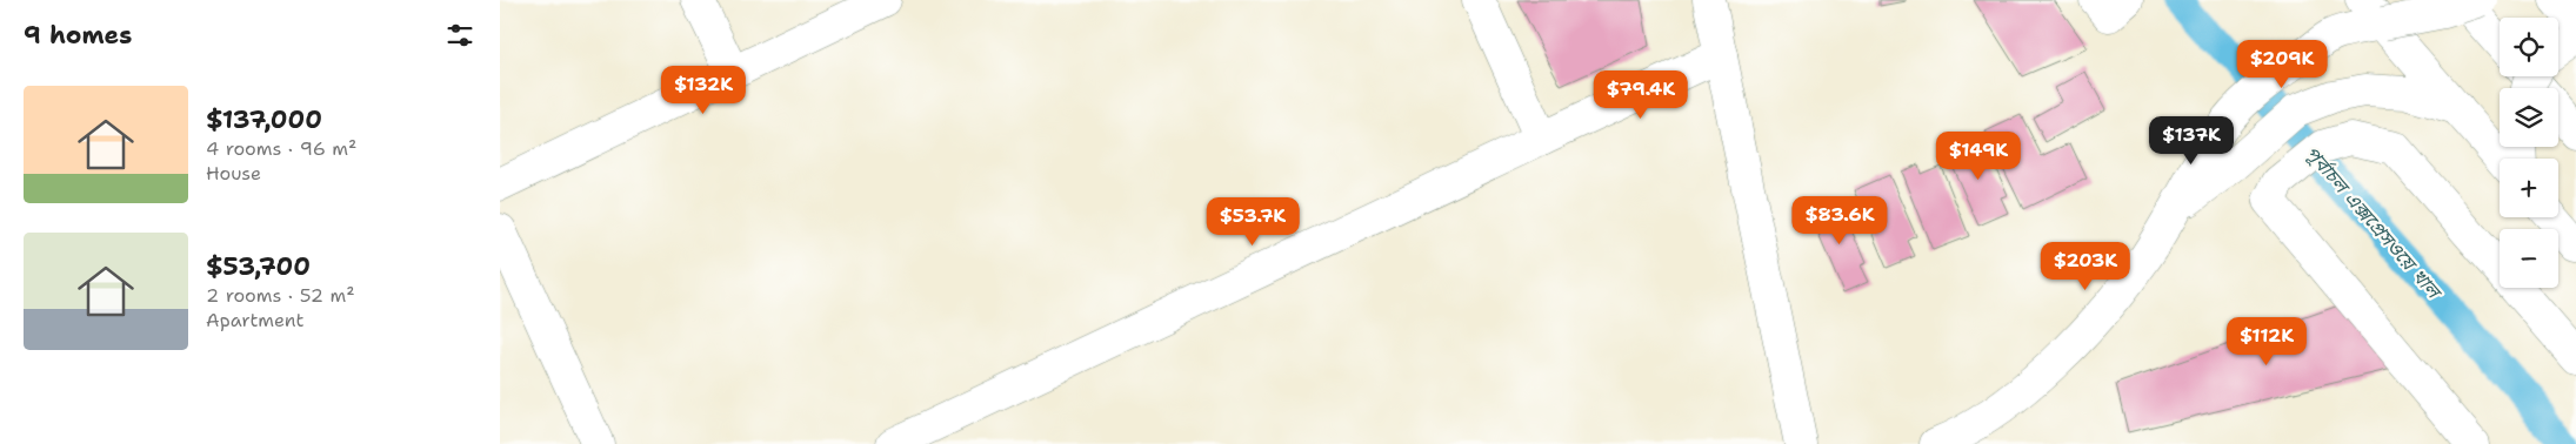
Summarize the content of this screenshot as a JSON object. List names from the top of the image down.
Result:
{
  "water": ["পূর্বাচল এক্সপ্রেসওয়ে খাল"],
  "page": {
    "heading": "9 homes",
    "map_buttons": ["+", "−"],
    "price": [
      "$209K",
      "$132K",
      "$79.4K",
      "$137K",
      "$149K",
      "$83.6K",
      "$53.7K",
      "$203K",
      "$112K"
    ],
    "list": [
      {
        "name": "$137,000",
        "note": "4 rooms · 96 m² · House"
      },
      {
        "name": "$53,700",
        "note": "2 rooms · 52 m² · Apartment"
      }
    ]
  }
}
